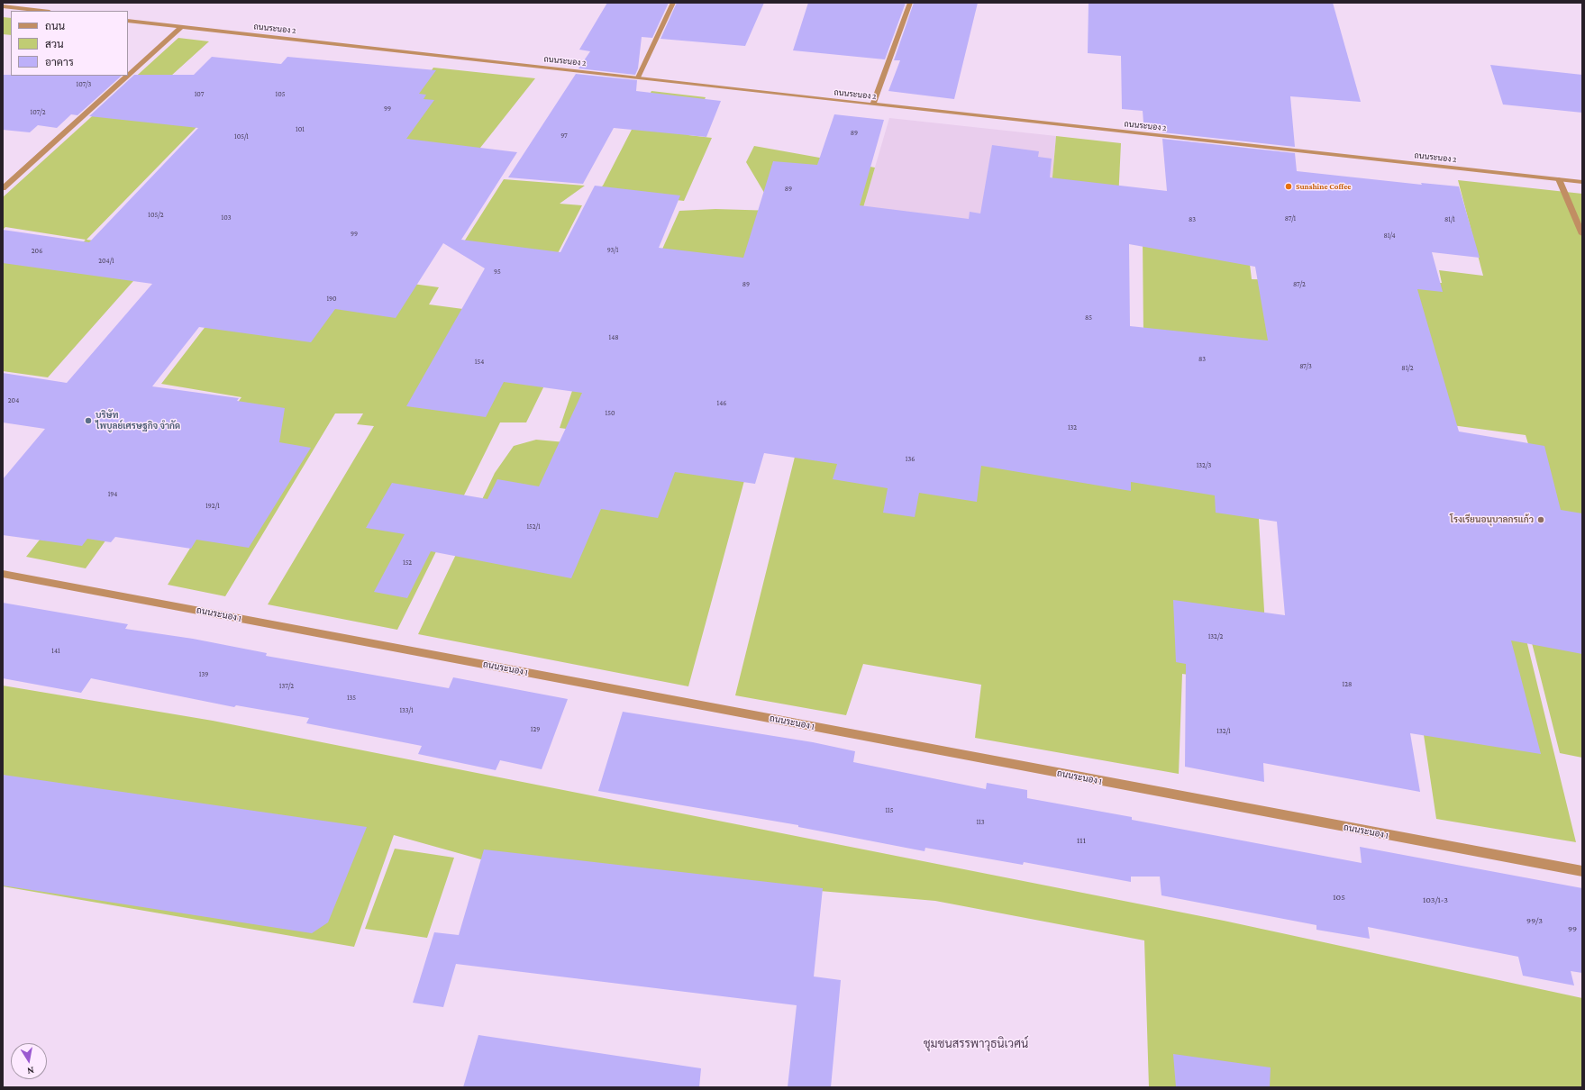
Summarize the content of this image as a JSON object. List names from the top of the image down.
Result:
{
  "streets": {
    "street": ["ถนนระนอง 2", "ถนนระนอง 1"]
  },
  "districts": ["ชุมชนสรรพาวุธนิเวศน์"],
  "places": ["Sunshine Coffee", "บริษัท ไพบูลย์เศรษฐกิจ จำกัด", "โรงเรียนอนุบาลกรแก้ว"],
  "house_numbers": [
    "107/3",
    "107",
    "105",
    "99",
    "107/2",
    "101",
    "89",
    "97",
    "105/1",
    "89",
    "105/2",
    "103",
    "87/1",
    "83",
    "81/1",
    "99",
    "81/4",
    "93/1",
    "206",
    "204/1",
    "95",
    "89",
    "87/2",
    "190",
    "85",
    "148",
    "83",
    "154",
    "87/3",
    "81/2",
    "204",
    "146",
    "150",
    "132",
    "136",
    "132/3",
    "194",
    "192/1",
    "152/1",
    "152",
    "132/2",
    "141",
    "139",
    "128",
    "137/2",
    "135",
    "133/1",
    "129",
    "132/1",
    "115",
    "113",
    "111",
    "105",
    "103/1-3",
    "99/3",
    "99"
  ],
  "legend": ["ถนน", "สวน", "อาคาร"],
  "north": "bottom"
}
